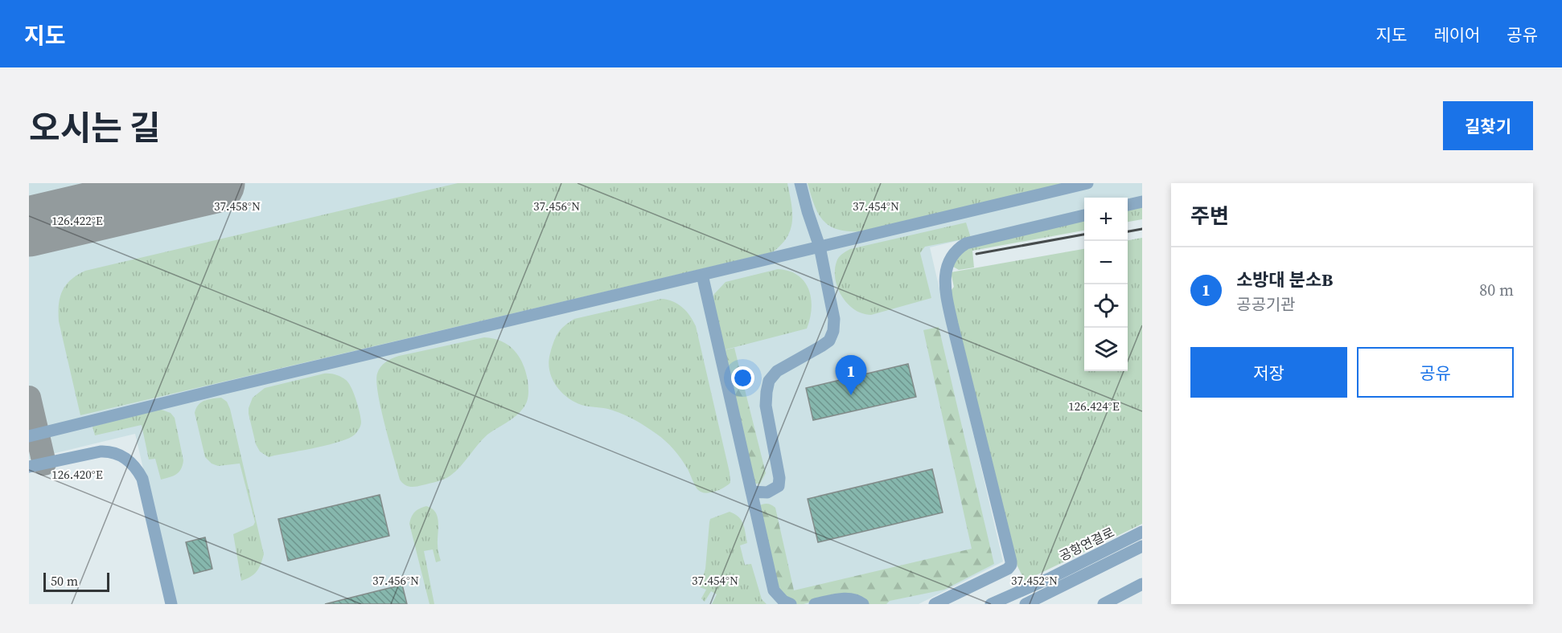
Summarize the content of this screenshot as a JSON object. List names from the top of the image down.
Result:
{
  "streets": {
    "street": ["공항연결로"]
  },
  "scale_bar": "50 m",
  "page": {
    "header": "지도",
    "nav": ["지도", "레이어", "공유"],
    "title": "오시는 길",
    "buttons": [
      "길찾기",
      ["저장", "공유"]
    ],
    "heading": "주변",
    "map_buttons": ["+", "−"],
    "list": [
      {
        "mark": "1",
        "name": "소방대 분소B",
        "note": "공공기관",
        "value": "80 m"
      }
    ],
    "pins": "1",
    "scale": "50 m"
  },
  "coordinates": [
    "37.458°N",
    "37.456°N",
    "37.454°N",
    "126.422°E",
    "126.424°E",
    "126.420°E",
    "37.452°N"
  ]
}
